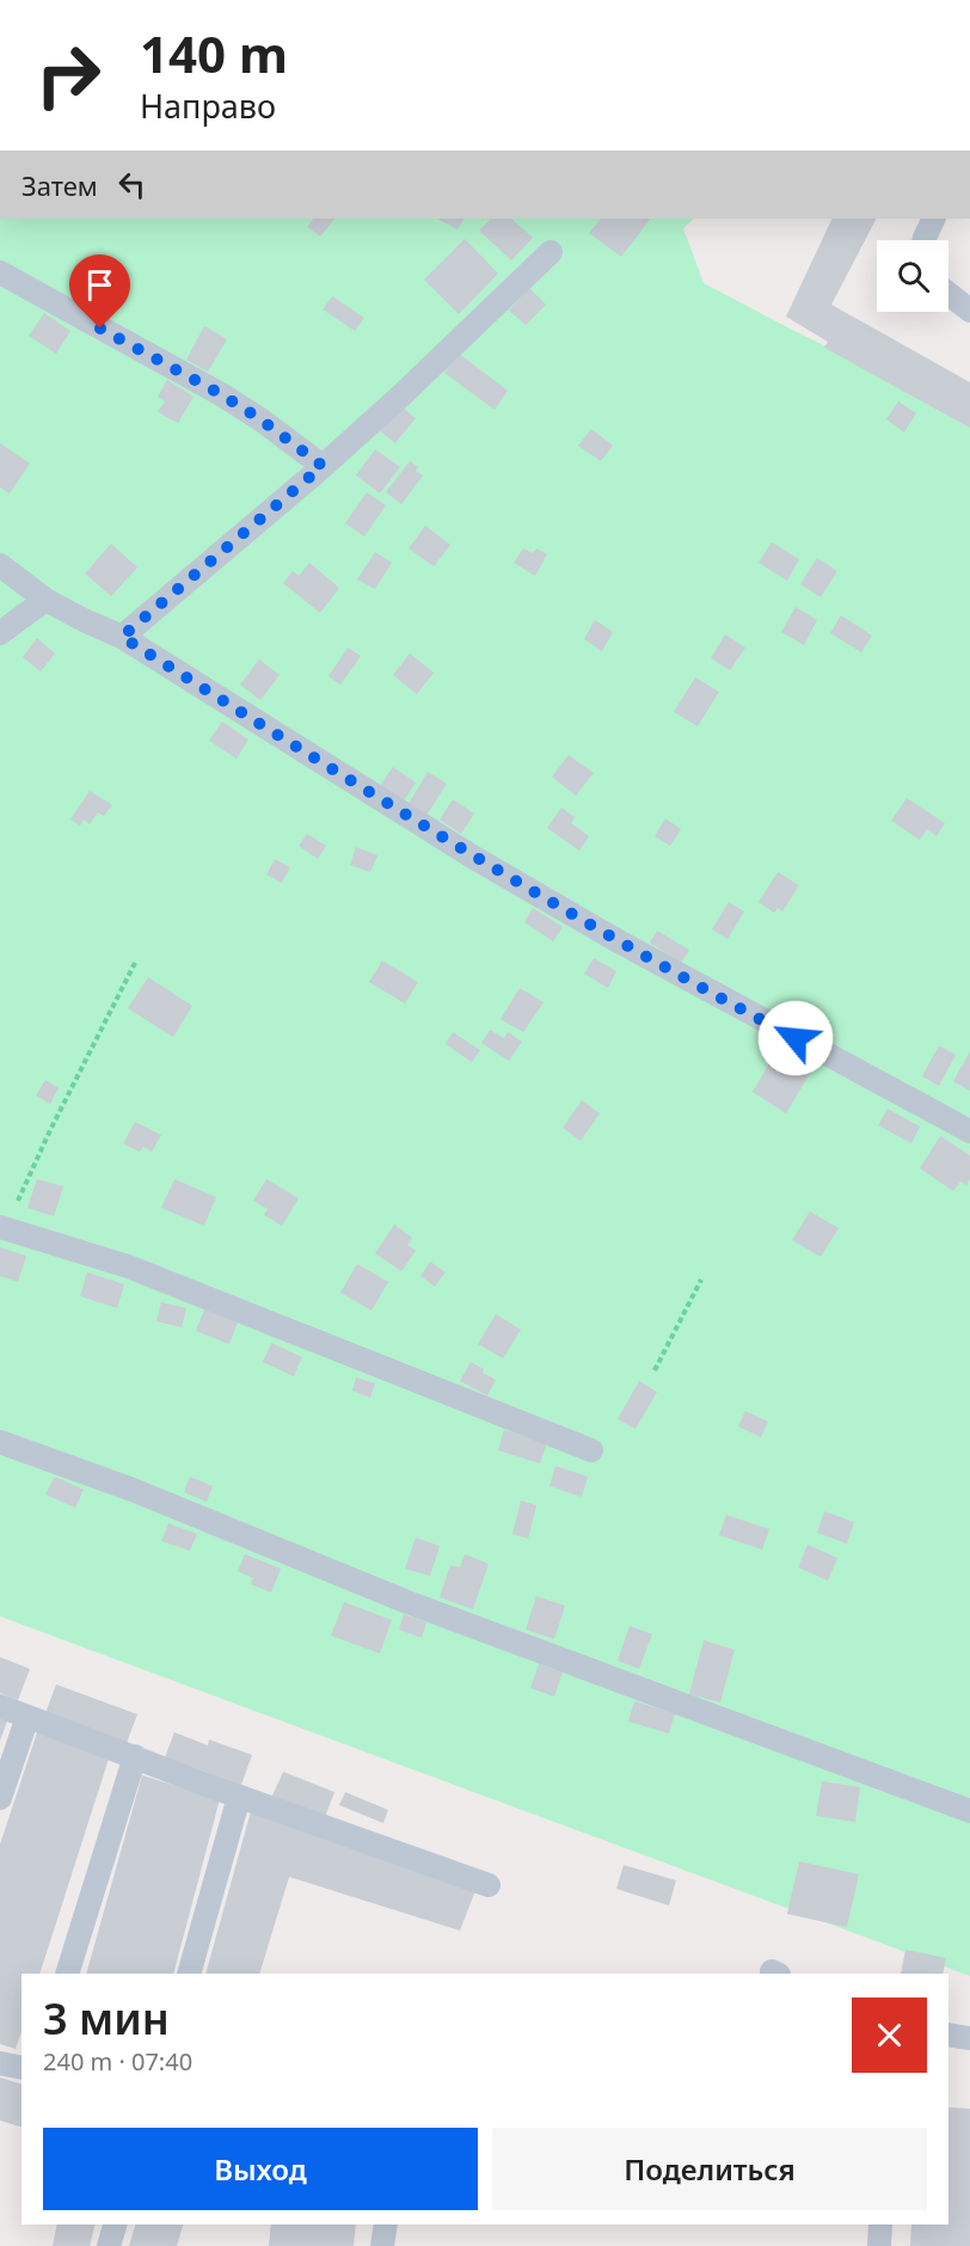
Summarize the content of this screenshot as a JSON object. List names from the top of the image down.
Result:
{
  "page": {
    "turn": ["140 m", "Направо"],
    "then": "Затем",
    "heading": ["3 мин", "240 m · 07:40"],
    "buttons": ["Выход", "Поделиться"]
  }
}
